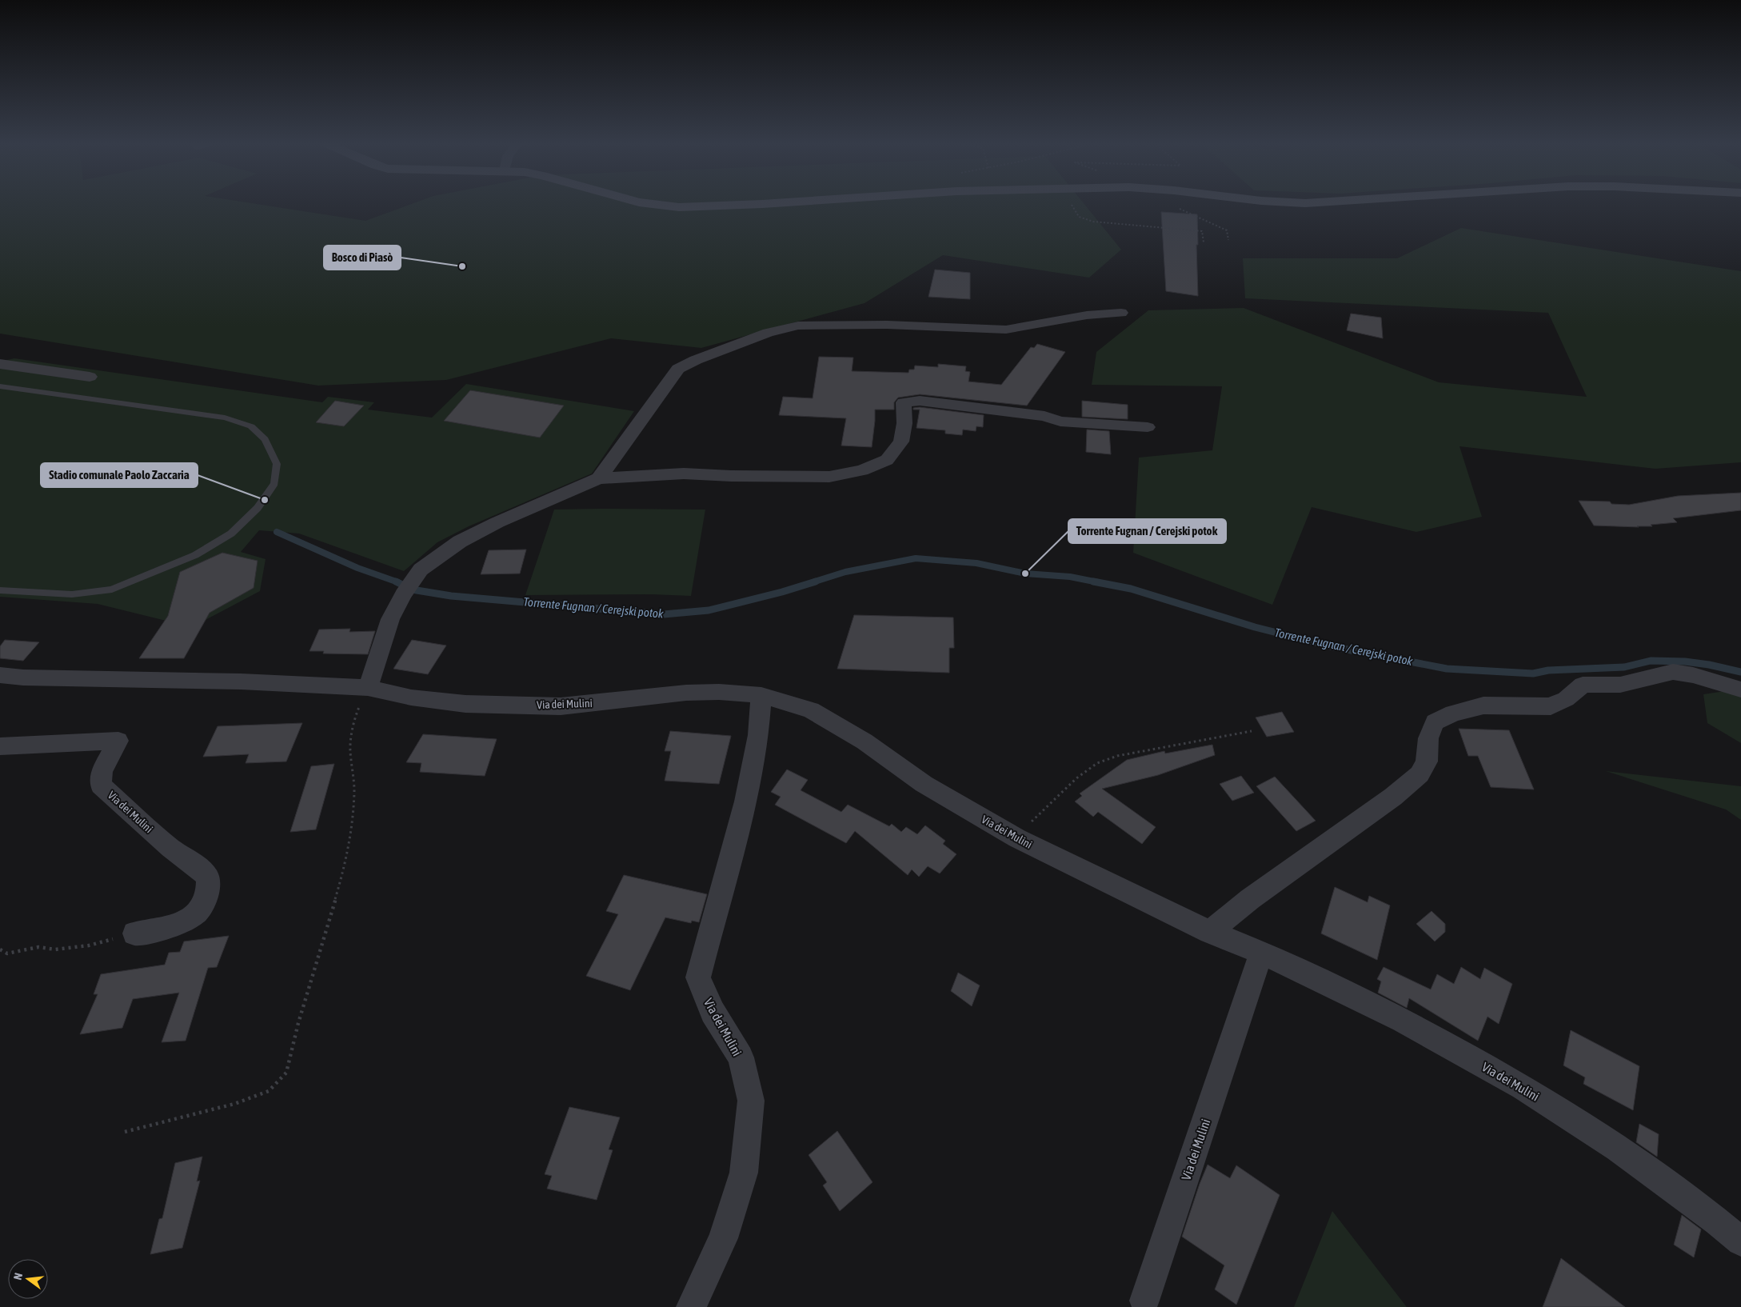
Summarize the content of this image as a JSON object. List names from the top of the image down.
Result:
{
  "streets": {
    "street": ["Via dei Mulini"]
  },
  "water": ["Torrente Fugnan / Cerejski potok"],
  "places": ["Bosco di Piasò", "Stadio comunale Paolo Zaccaria", "Torrente Fugnan / Cerejski potok"],
  "north": "left"
}
